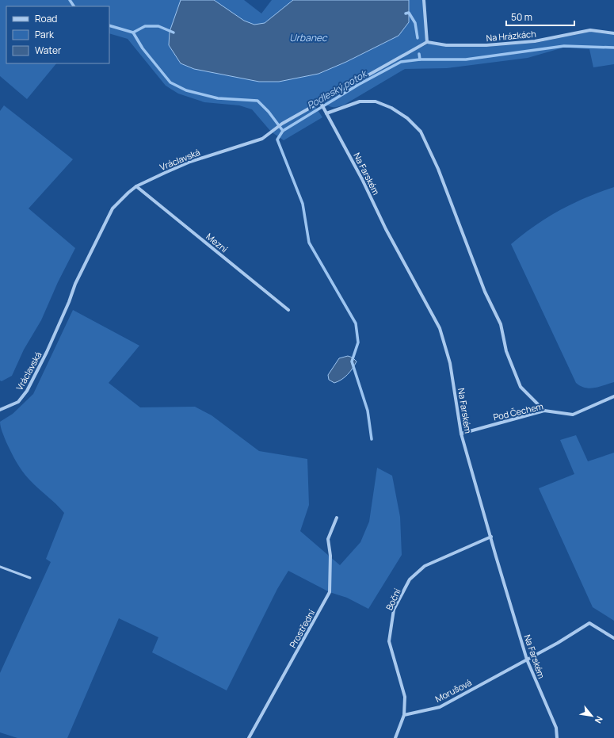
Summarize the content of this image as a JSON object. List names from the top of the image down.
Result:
{
  "streets": {
    "street": [
      "Na Hrázkách",
      "Vráclavská",
      "Na Farském",
      "Mezní",
      "Pod Čechem",
      "Boční",
      "Prostřední",
      "Morušová"
    ]
  },
  "crossings": [
    ["Na Hrázkách", "Vráclavská"],
    ["Vráclavská", "Na Farském"],
    ["Vráclavská", "Mezní"],
    ["Na Farském", "Pod Čechem"],
    ["Na Farském", "Boční"],
    ["Na Farském", "Morušová"],
    ["Boční", "Morušová"]
  ],
  "water": ["Urbanec", "Podleský potok"],
  "legend": ["Road", "Park", "Water"],
  "scale_bar": "50 m",
  "north": "bottom right"
}
